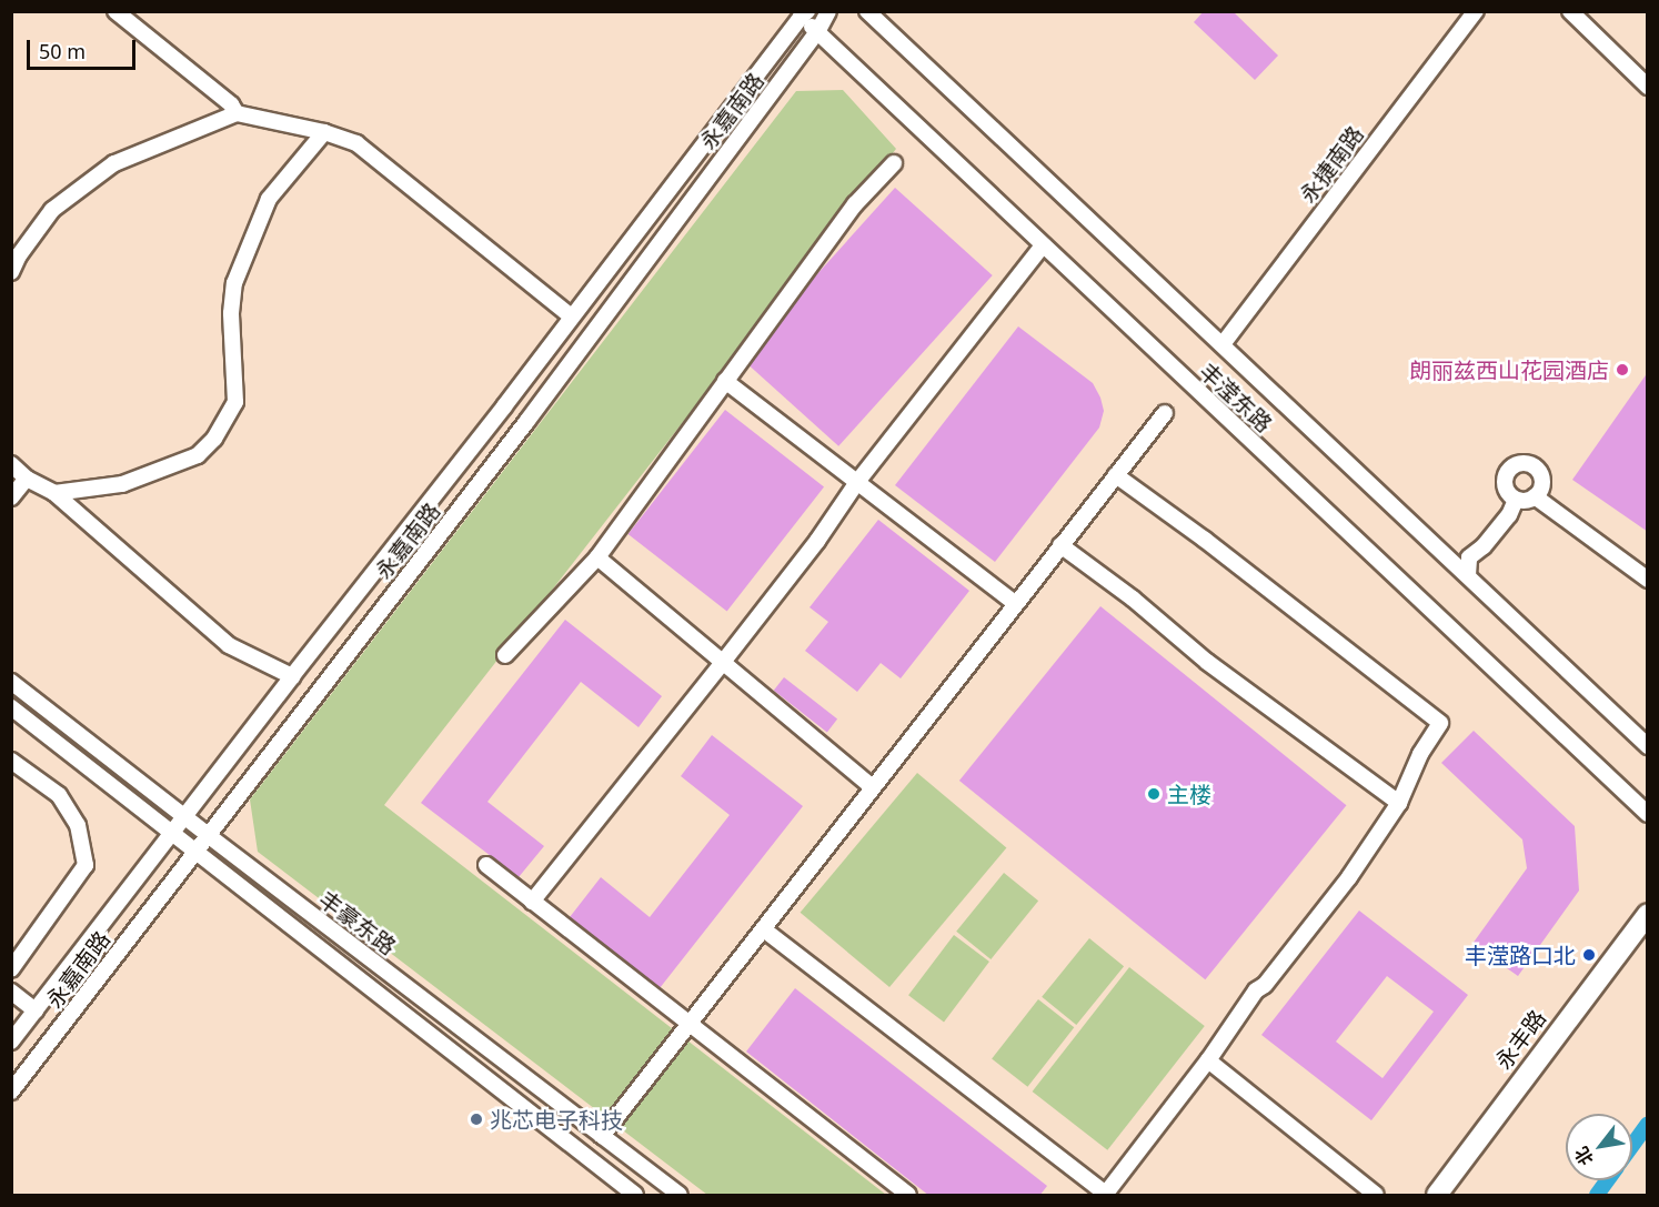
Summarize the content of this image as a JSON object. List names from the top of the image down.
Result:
{
  "streets": {
    "main road": ["永丰路"],
    "street": [
      "永嘉南路",
      "永捷南路",
      "丰滢东路",
      "丰豪东路"
    ]
  },
  "crossings": [
    ["永嘉南路", "丰滢东路"],
    ["永嘉南路", "丰豪东路"],
    ["永捷南路", "丰滢东路"]
  ],
  "places": [
    "朗丽兹西山花园酒店",
    "主楼",
    "丰滢路口北",
    "兆芯电子科技"
  ],
  "scale_bar": "50 m",
  "north": "bottom left"
}
